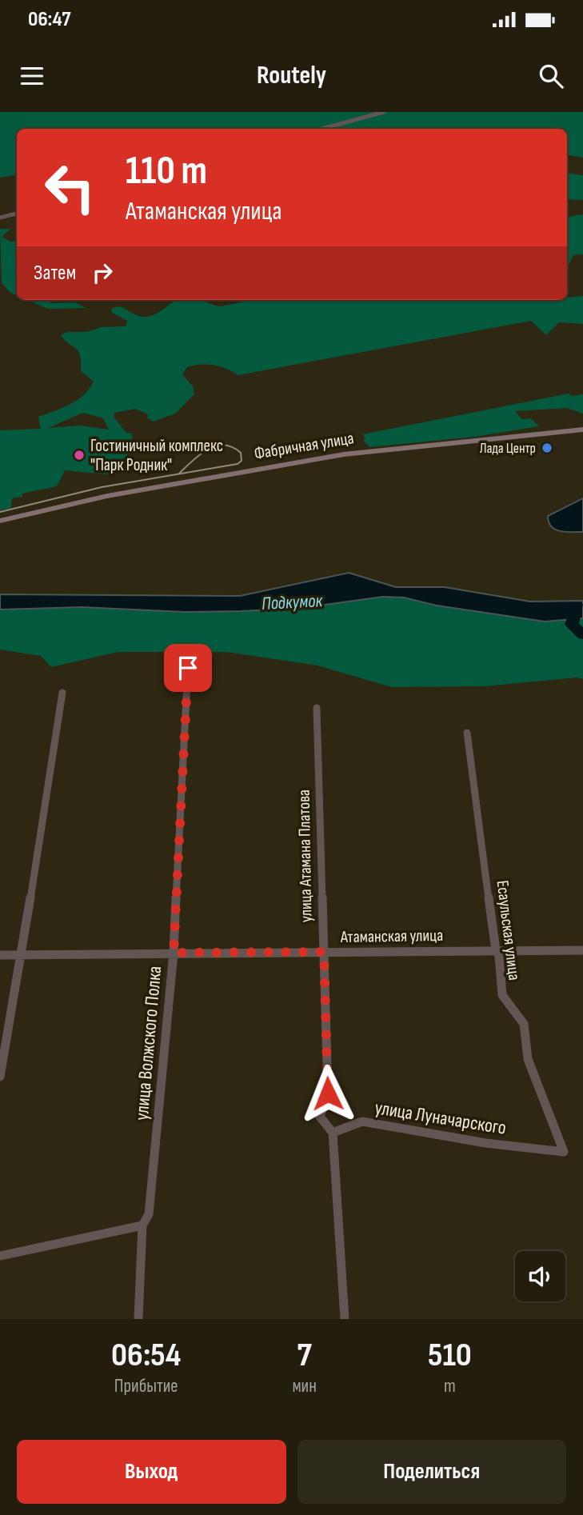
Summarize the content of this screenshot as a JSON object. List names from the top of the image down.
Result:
{
  "streets": {
    "main road": ["Фабричная улица"],
    "street": [
      "улица Атамана Платова",
      "Есаульская улица",
      "Атаманская улица",
      "улица Волжского Полка",
      "улица Луначарского"
    ]
  },
  "crossings": [
    ["улица Атамана Платова", "Атаманская улица"],
    ["улица Атамана Платова", "улица Луначарского"],
    ["Есаульская улица", "Атаманская улица"],
    ["Есаульская улица", "улица Луначарского"],
    ["Атаманская улица", "улица Волжского Полка"]
  ],
  "water": ["Подкумок"],
  "places": ["Лада Центр", "Гостиничный комплекс \"Парк Родник\""],
  "page": {
    "status": "06:47",
    "header": "Routely",
    "turn": ["110 m", "Атаманская улица"],
    "then": "Затем",
    "eta": [
      "06:54",
      "Прибытие",
      "7",
      "мин",
      "510",
      "m"
    ],
    "buttons": ["Выход", "Поделиться"]
  }
}
